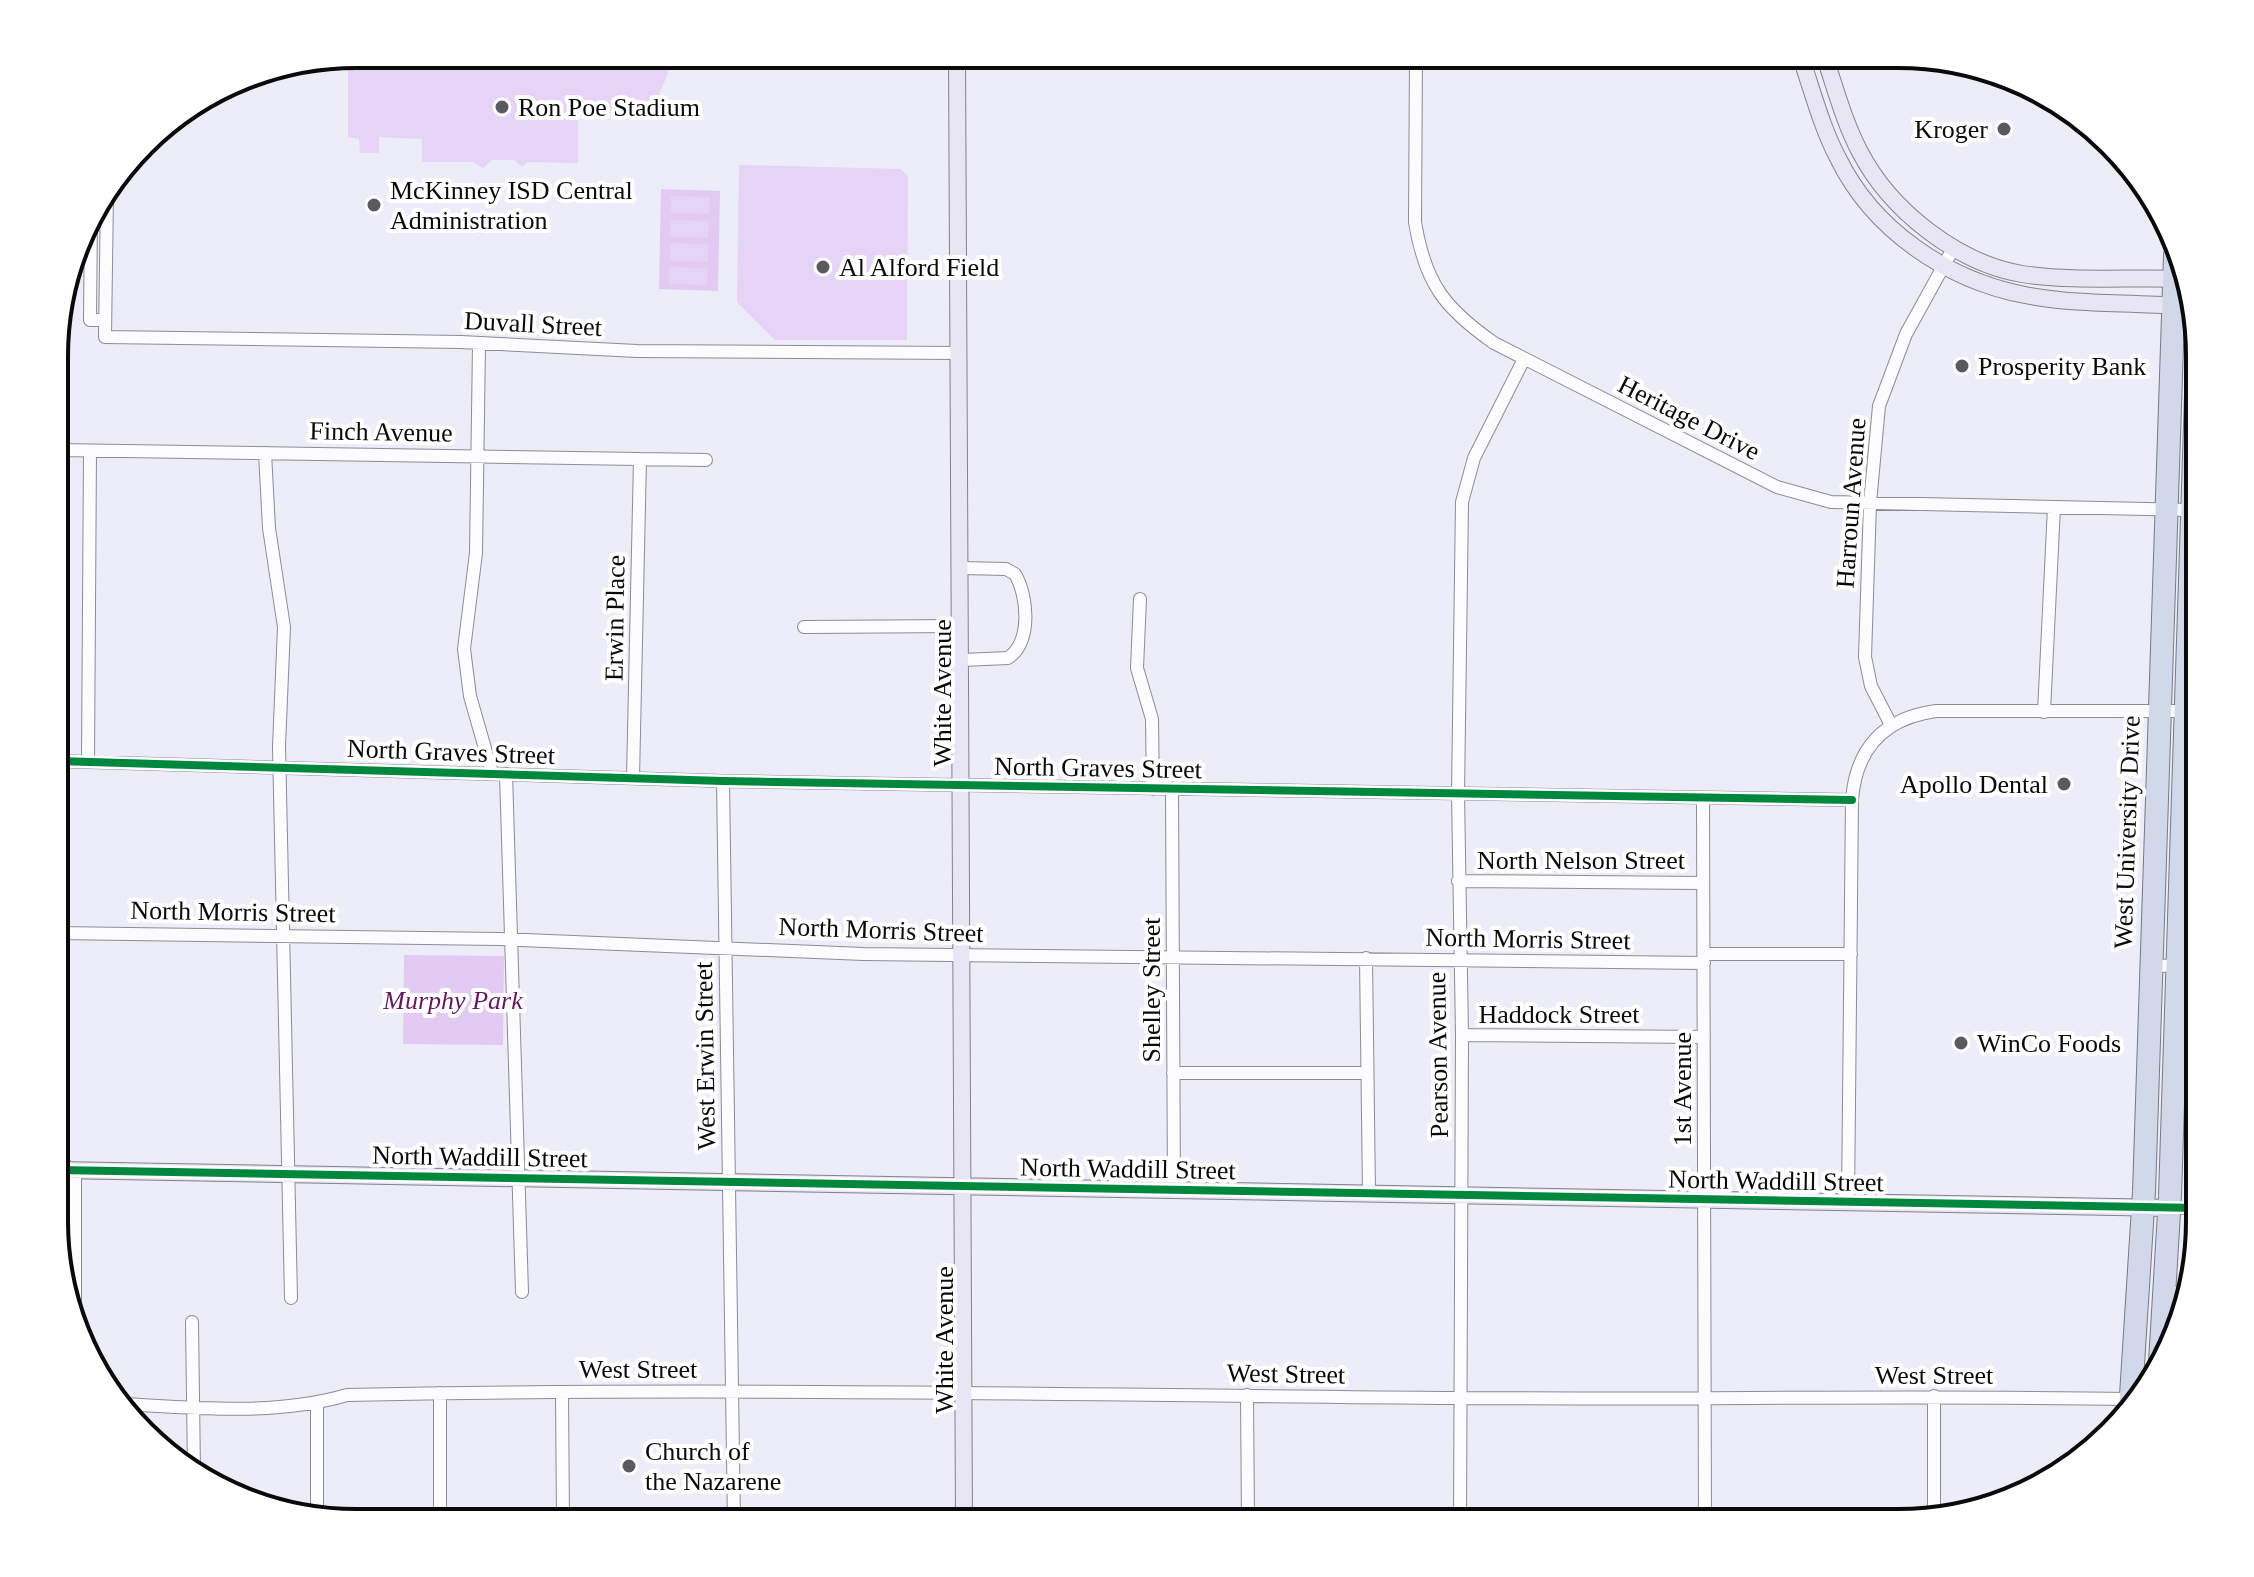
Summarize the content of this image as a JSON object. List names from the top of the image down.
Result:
{
  "streets": {
    "highway": ["West University Drive"],
    "street": [
      "Duvall Street",
      "Heritage Drive",
      "Finch Avenue",
      "Harroun Avenue",
      "Erwin Place",
      "White Avenue",
      "North Graves Street",
      "North Nelson Street",
      "North Morris Street",
      "Shelley Street",
      "Haddock Street",
      "Pearson Avenue",
      "West Erwin Street",
      "1st Avenue",
      "North Waddill Street",
      "West Street"
    ]
  },
  "crossings": [
    ["Duvall Street", "White Avenue"],
    ["Heritage Drive", "Harroun Avenue"],
    ["Heritage Drive", "West University Drive"],
    ["Heritage Drive", "Pearson Avenue"],
    ["Finch Avenue", "Erwin Place"],
    ["Erwin Place", "North Graves Street"],
    ["White Avenue", "North Graves Street"],
    ["White Avenue", "North Morris Street"],
    ["White Avenue", "North Waddill Street"],
    ["White Avenue", "West Street"],
    ["North Graves Street", "Shelley Street"],
    ["North Graves Street", "Pearson Avenue"],
    ["North Graves Street", "West Erwin Street"],
    ["North Graves Street", "1st Avenue"],
    ["West University Drive", "North Waddill Street"],
    ["North Nelson Street", "Pearson Avenue"],
    ["North Nelson Street", "1st Avenue"],
    ["North Morris Street", "Shelley Street"],
    ["North Morris Street", "Pearson Avenue"],
    ["North Morris Street", "West Erwin Street"],
    ["North Morris Street", "1st Avenue"],
    ["Shelley Street", "North Waddill Street"],
    ["Haddock Street", "Pearson Avenue"],
    ["Haddock Street", "1st Avenue"],
    ["Pearson Avenue", "North Waddill Street"],
    ["Pearson Avenue", "West Street"],
    ["West Erwin Street", "North Waddill Street"],
    ["West Erwin Street", "West Street"],
    ["1st Avenue", "North Waddill Street"],
    ["1st Avenue", "West Street"]
  ],
  "parks": ["Murphy Park"],
  "places": [
    "Ron Poe Stadium",
    "Kroger",
    "McKinney ISD Central Administration",
    "Al Alford Field",
    "Prosperity Bank",
    "Apollo Dental",
    "WinCo Foods",
    "Church of the Nazarene"
  ]
}
